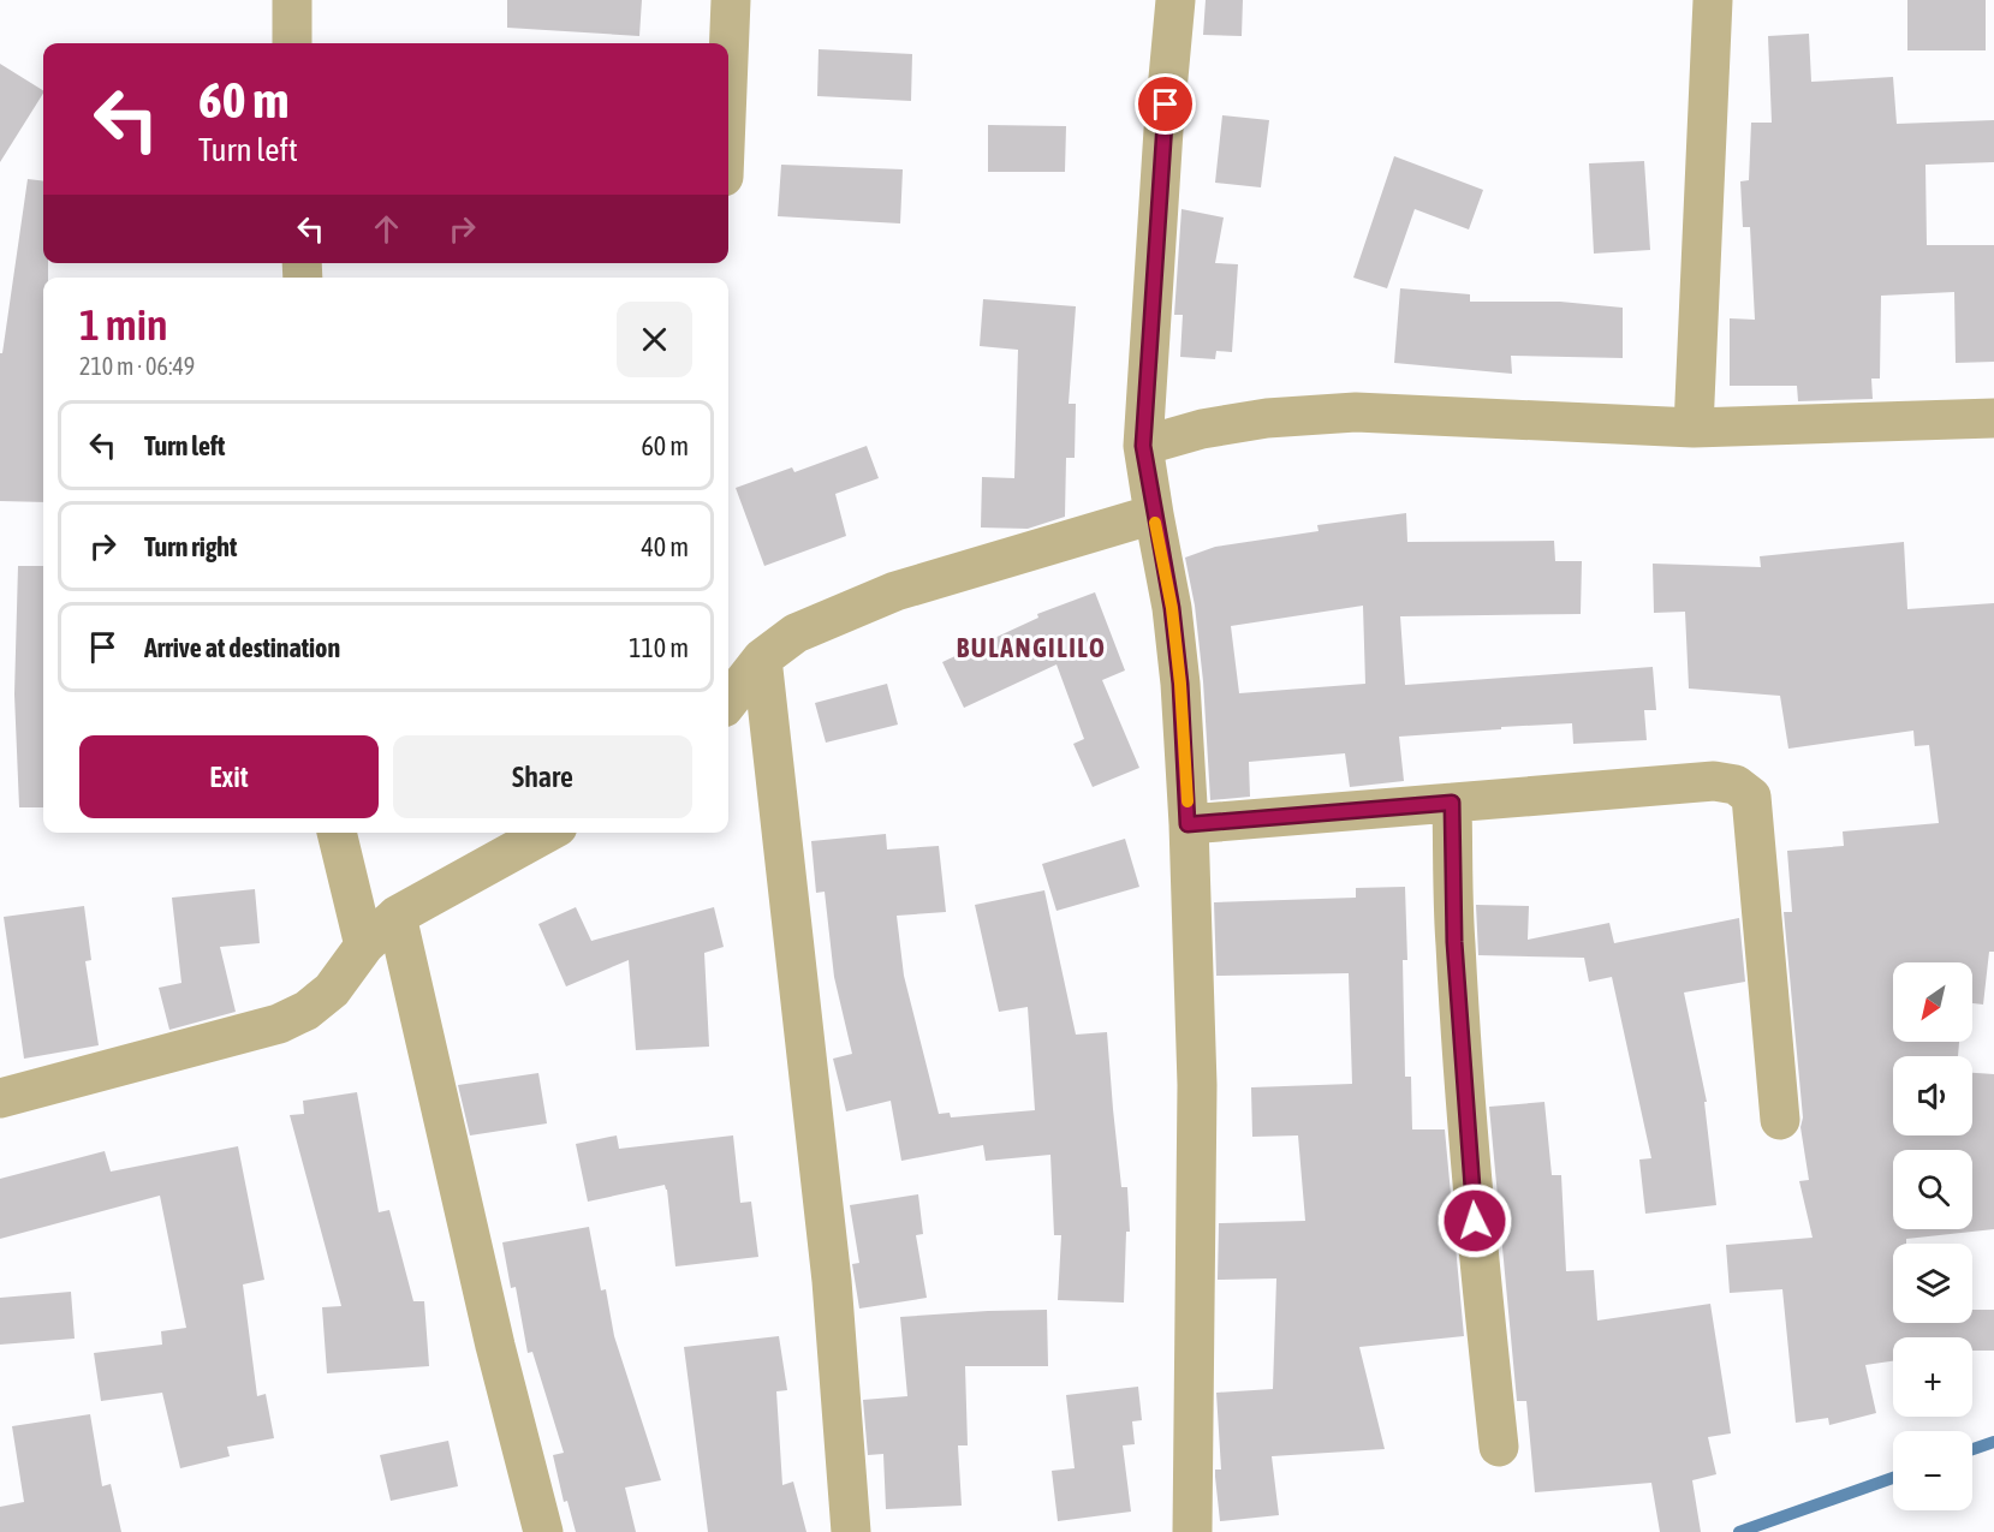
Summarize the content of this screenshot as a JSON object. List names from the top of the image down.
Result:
{
  "districts": ["BULANGILILO"],
  "north": "bottom left",
  "page": {
    "turn": ["60 m", "Turn left"],
    "heading": ["1 min", "210 m · 06:49"],
    "list": [
      {
        "name": "Turn left",
        "value": "60 m"
      },
      {
        "name": "Turn right",
        "value": "40 m"
      },
      {
        "name": "Arrive at destination",
        "value": "110 m"
      }
    ],
    "buttons": ["Exit", "Share"],
    "map_buttons": ["+", "−"]
  }
}
